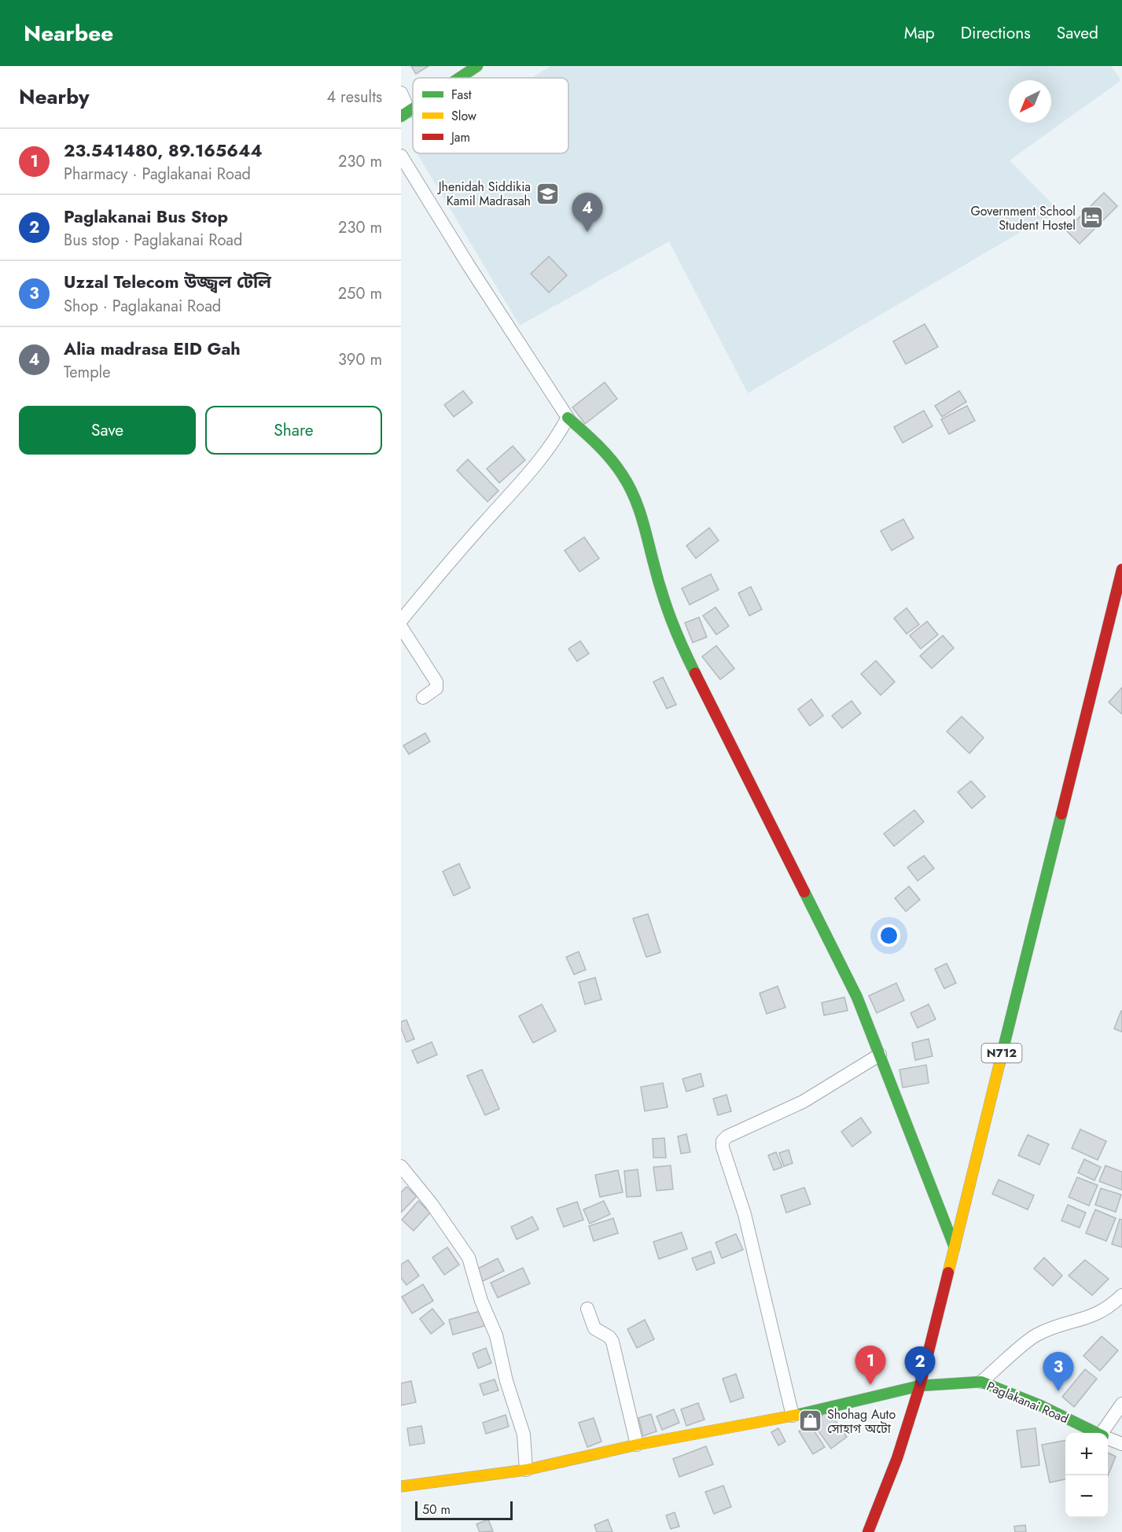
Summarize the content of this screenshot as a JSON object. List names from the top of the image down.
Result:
{
  "streets": {
    "main road": ["N712", "Paglakanai Road"]
  },
  "crossings": [
    ["N712", "Paglakanai Road"]
  ],
  "places": {
    "school or university": ["Jhenidah Siddikia Kamil Madrasah"],
    "hotel": ["Government School Student Hostel"],
    "shop": ["Shohag Auto সোহাগ অটো"]
  },
  "legend": ["Fast", "Slow", "Jam"],
  "scale_bar": "50 m",
  "north": "bottom left",
  "page": {
    "header": "Nearbee",
    "nav": ["Map", "Directions", "Saved"],
    "heading": ["Nearby", "4 results"],
    "list": [
      {
        "mark": "1",
        "name": "23.541480, 89.165644",
        "note": "Pharmacy · Paglakanai Road",
        "value": "230 m"
      },
      {
        "mark": "2",
        "name": "Paglakanai Bus Stop",
        "note": "Bus stop · Paglakanai Road",
        "value": "230 m"
      },
      {
        "mark": "3",
        "name": "Uzzal Telecom উজ্জ্বল টেলি",
        "note": "Shop · Paglakanai Road",
        "value": "250 m"
      },
      {
        "mark": "4",
        "name": "Alia madrasa EID Gah",
        "note": "Temple",
        "value": "390 m"
      }
    ],
    "pins": [
      "4",
      "1",
      "2",
      "3"
    ],
    "buttons": ["Save", "Share"],
    "map_buttons": ["+", "−"],
    "scale": "50 m"
  }
}
